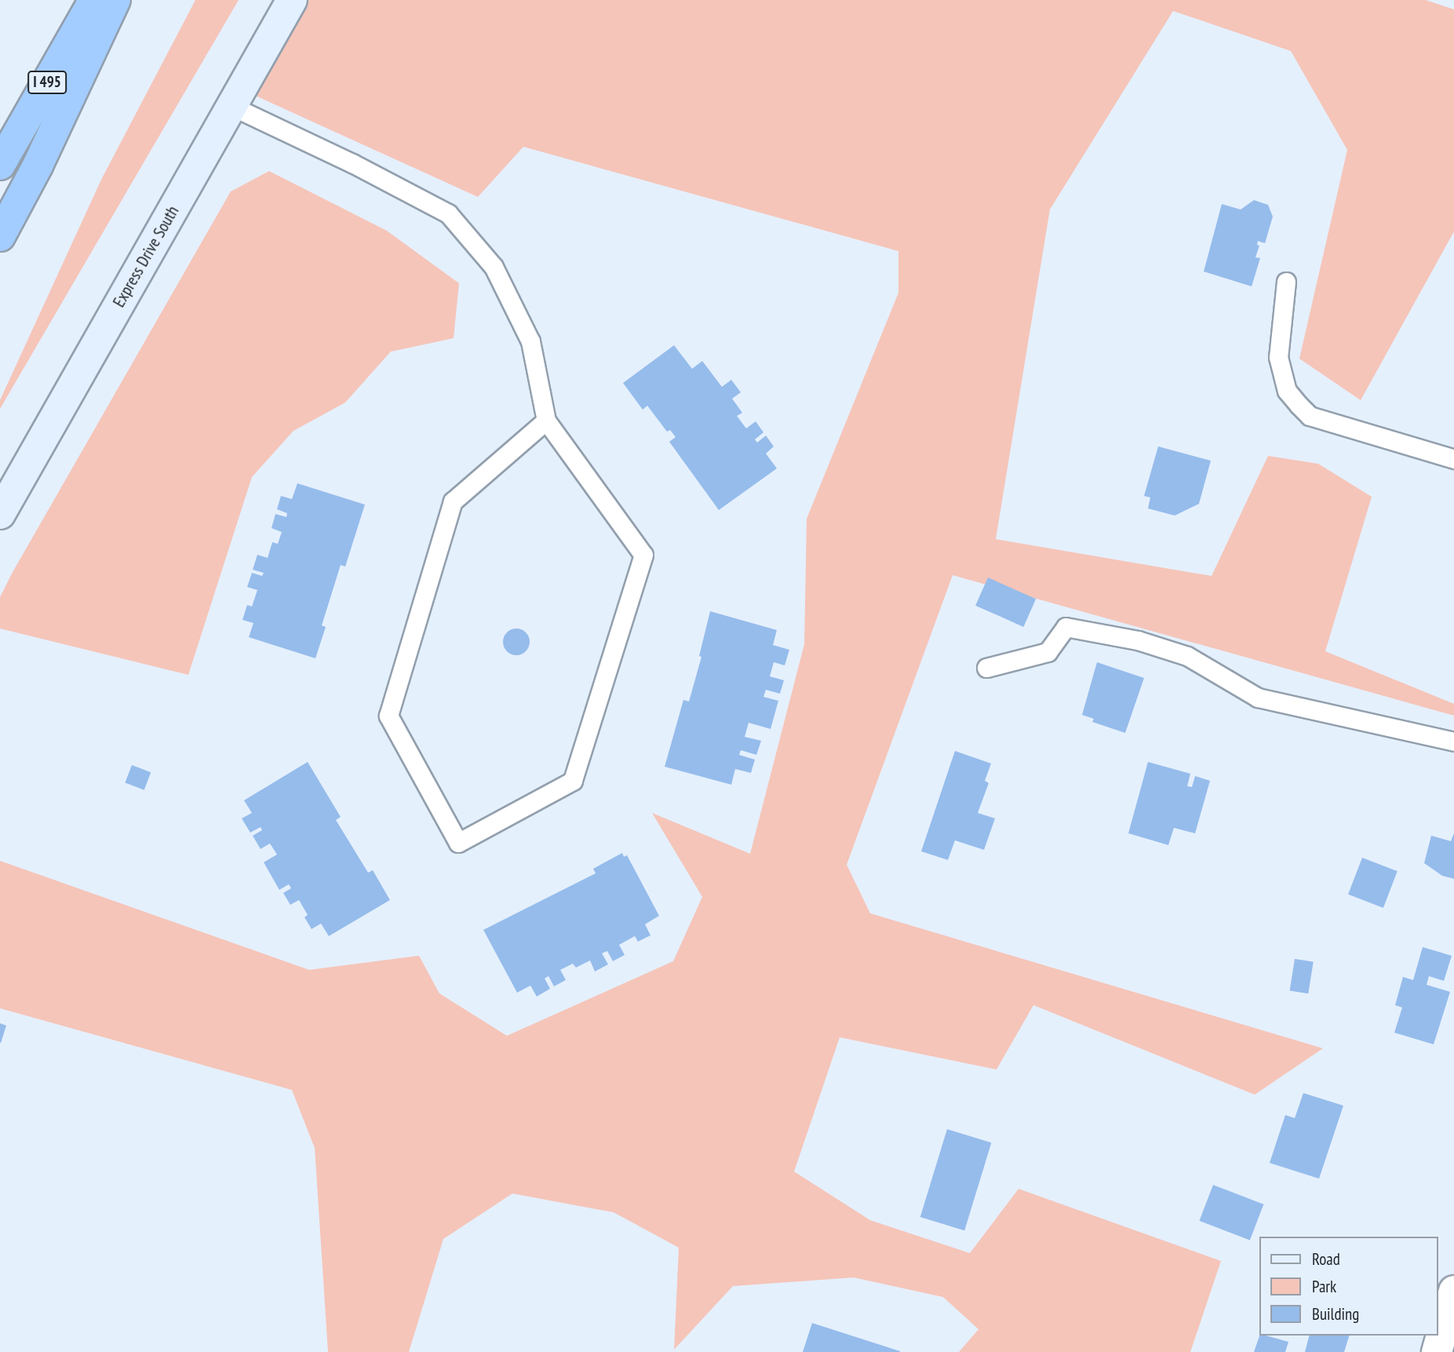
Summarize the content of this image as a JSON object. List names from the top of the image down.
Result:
{
  "streets": {
    "highway": ["I 495"],
    "main road": ["Express Drive South"]
  },
  "legend": ["Road", "Park", "Building"]
}
